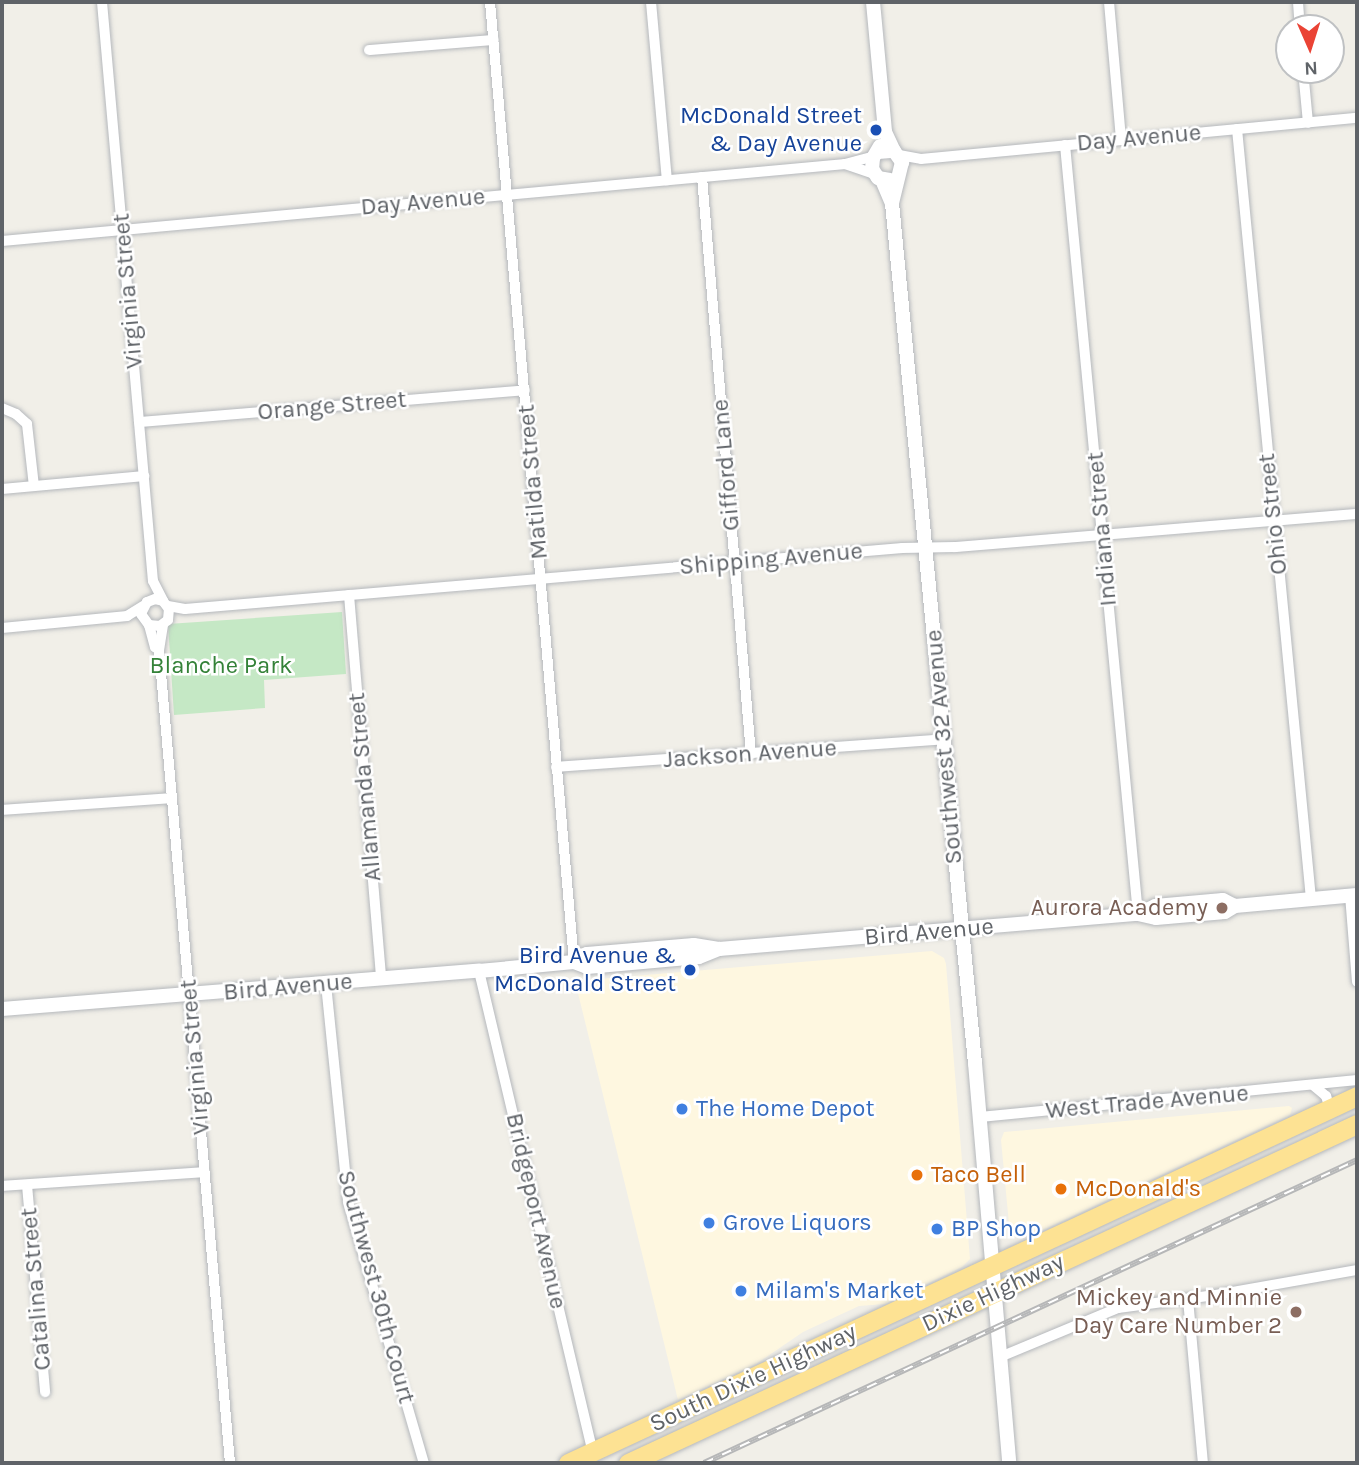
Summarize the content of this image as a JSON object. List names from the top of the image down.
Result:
{
  "streets": {
    "highway": ["Dixie Highway", "South Dixie Highway"],
    "street": [
      "Day Avenue",
      "Virginia Street",
      "Orange Street",
      "Gifford Lane",
      "Matilda Street",
      "Ohio Street",
      "Indiana Street",
      "Shipping Avenue",
      "Southwest 32 Avenue",
      "Jackson Avenue",
      "Allamanda Street",
      "Bird Avenue",
      "West Trade Avenue",
      "Bridgeport Avenue",
      "Southwest 30th Court",
      "Catalina Street"
    ]
  },
  "crossings": [
    ["Day Avenue", "Virginia Street"],
    ["Day Avenue", "Gifford Lane"],
    ["Day Avenue", "Matilda Street"],
    ["Day Avenue", "Ohio Street"],
    ["Day Avenue", "Indiana Street"],
    ["Day Avenue", "Southwest 32 Avenue"],
    ["Virginia Street", "Orange Street"],
    ["Virginia Street", "Shipping Avenue"],
    ["Virginia Street", "Bird Avenue"],
    ["Orange Street", "Matilda Street"],
    ["Gifford Lane", "Shipping Avenue"],
    ["Gifford Lane", "Jackson Avenue"],
    ["Matilda Street", "Shipping Avenue"],
    ["Matilda Street", "Jackson Avenue"],
    ["Matilda Street", "Bird Avenue"],
    ["Ohio Street", "Shipping Avenue"],
    ["Ohio Street", "Bird Avenue"],
    ["Indiana Street", "Shipping Avenue"],
    ["Indiana Street", "Bird Avenue"],
    ["Shipping Avenue", "Southwest 32 Avenue"],
    ["Shipping Avenue", "Allamanda Street"],
    ["Southwest 32 Avenue", "Jackson Avenue"],
    ["Southwest 32 Avenue", "Bird Avenue"],
    ["Southwest 32 Avenue", "West Trade Avenue"],
    ["Southwest 32 Avenue", "Dixie Highway"],
    ["Southwest 32 Avenue", "South Dixie Highway"],
    ["Allamanda Street", "Bird Avenue"],
    ["Bird Avenue", "Bridgeport Avenue"],
    ["Bird Avenue", "Southwest 30th Court"],
    ["Bridgeport Avenue", "South Dixie Highway"]
  ],
  "parks": ["Blanche Park"],
  "places": [
    "McDonald Street & Day Avenue",
    "Aurora Academy",
    "Bird Avenue & McDonald Street",
    "The Home Depot",
    "Taco Bell",
    "McDonald's",
    "Grove Liquors",
    "BP Shop",
    "Milam's Market",
    "Mickey and Minnie Day Care Number 2"
  ],
  "north": "bottom"
}
